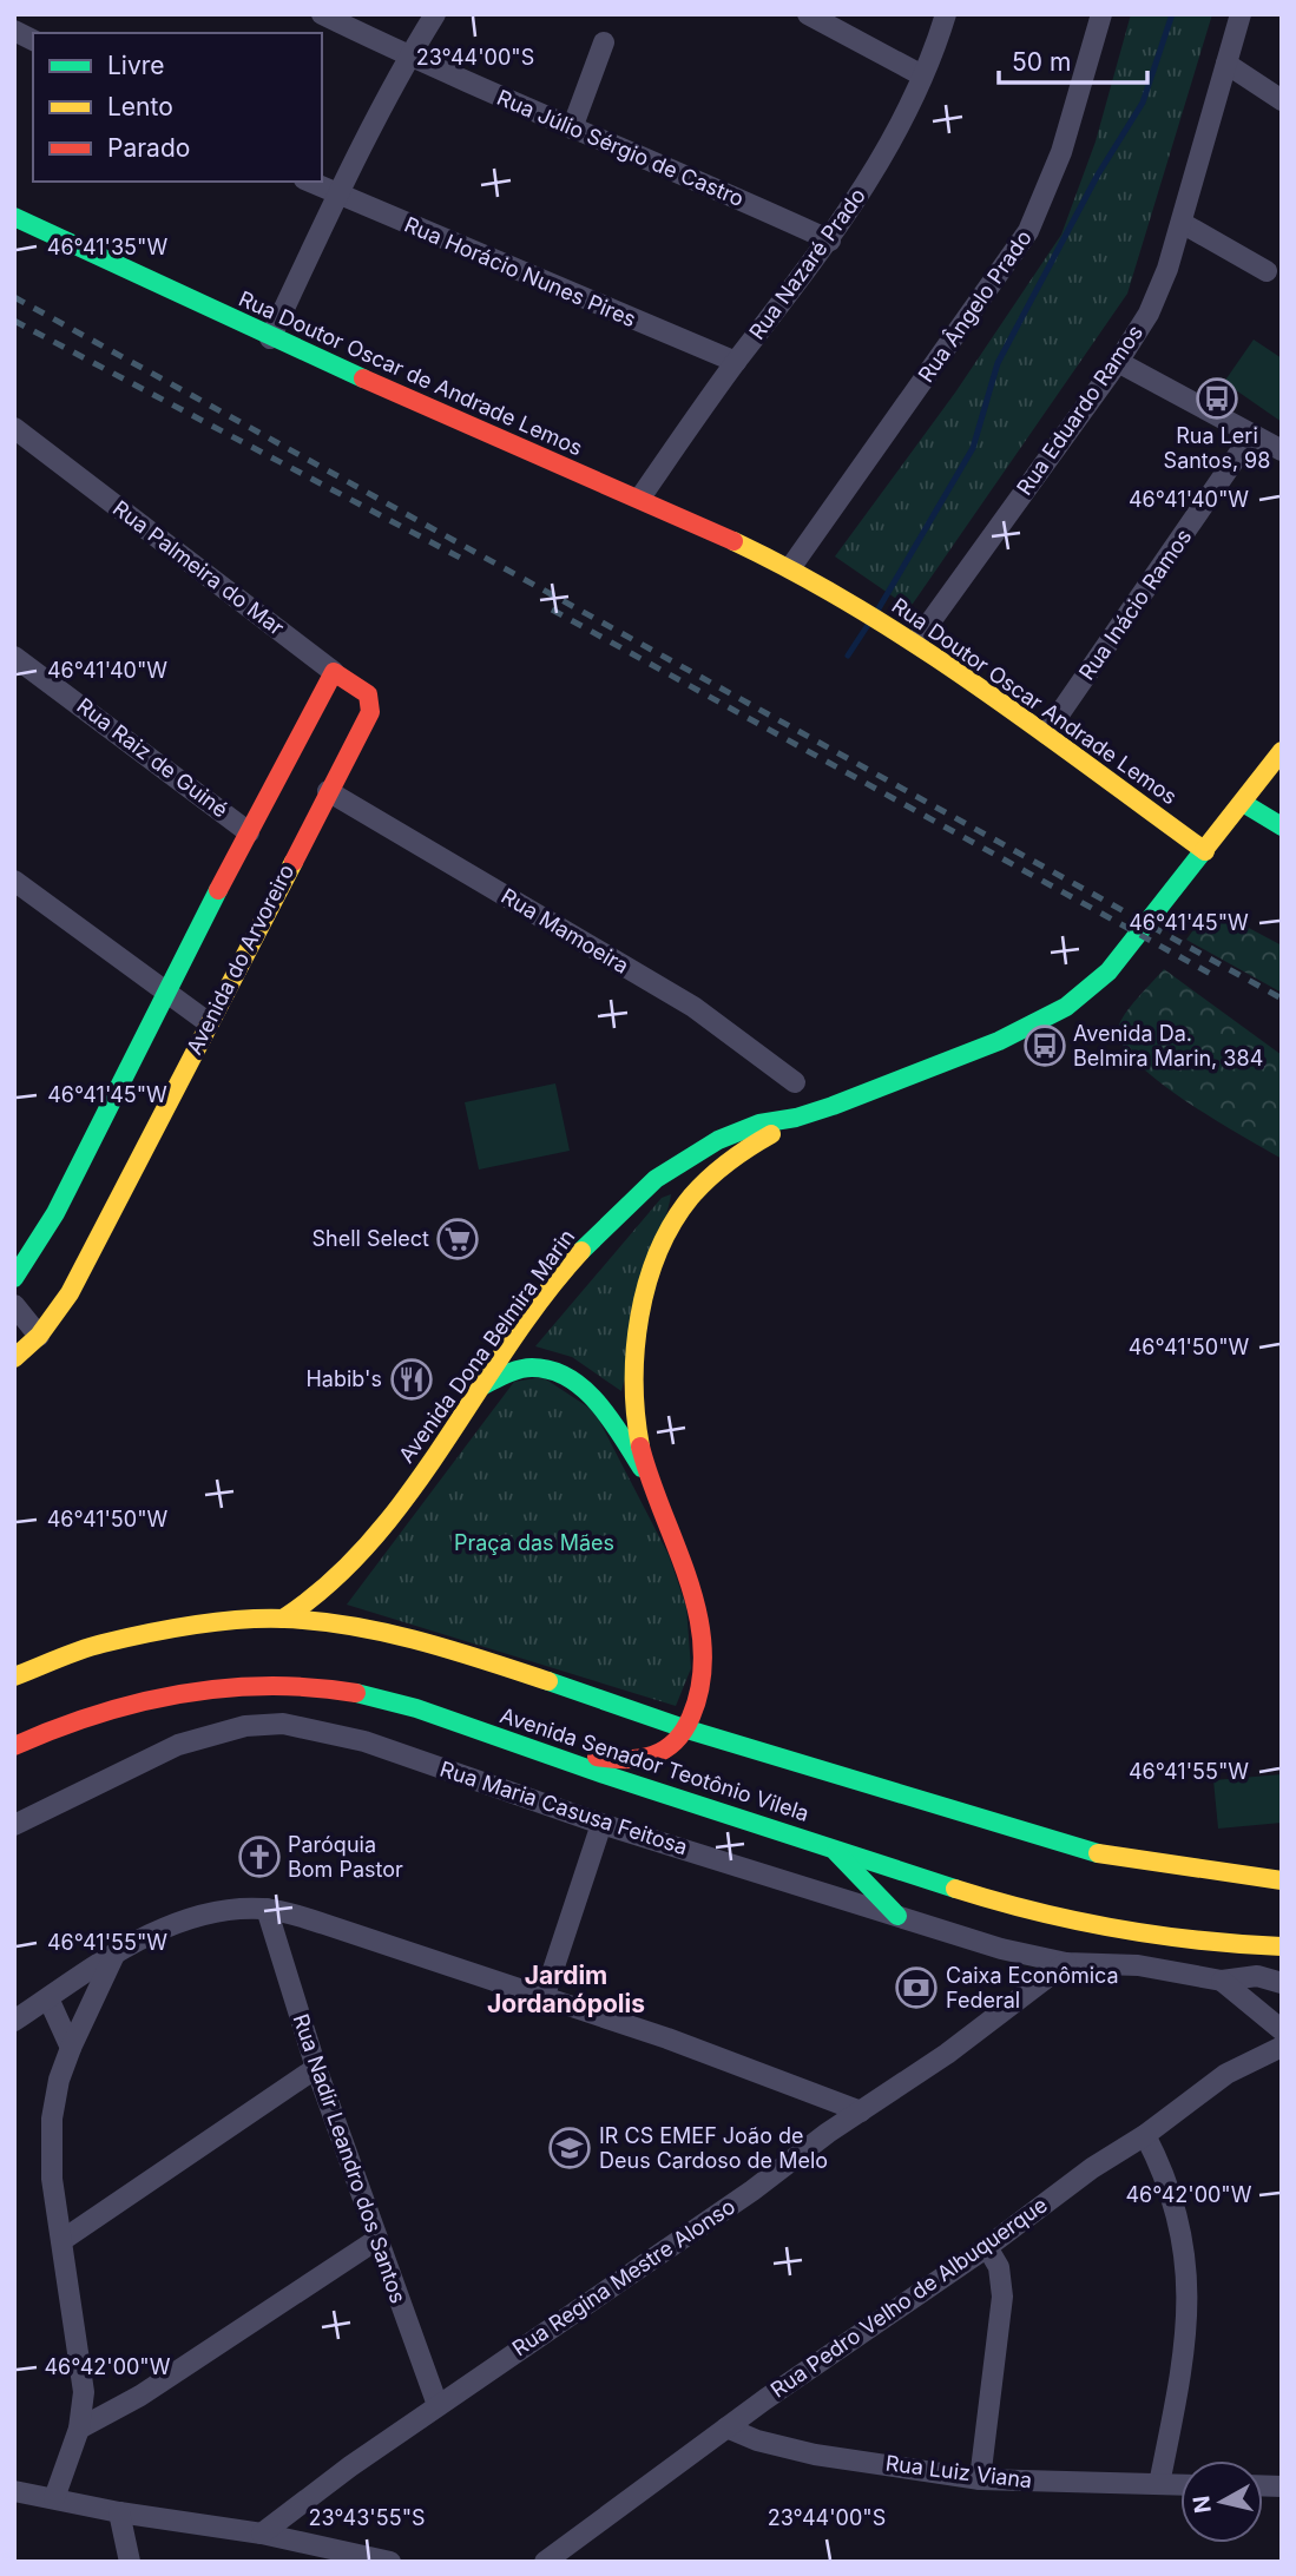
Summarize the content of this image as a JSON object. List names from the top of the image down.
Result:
{
  "streets": {
    "main road": [
      "Rua Doutor Oscar de Andrade Lemos",
      "Rua Palmeira do Mar",
      "Rua Doutor Oscar Andrade Lemos",
      "Avenida do Arvoreiro",
      "Avenida Dona Belmira Marin",
      "Avenida Senador Teotônio Vilela"
    ],
    "street": [
      "Rua Júlio Sérgio de Castro",
      "Rua Nazaré Prado",
      "Rua Horácio Nunes Pires",
      "Rua Ângelo Prado",
      "Rua Eduardo Ramos",
      "Rua Inácio Ramos",
      "Rua Raiz de Guiné",
      "Rua Mamoeira",
      "Rua Maria Casusa Feitosa",
      "Rua Nadir Leandro dos Santos",
      "Rua Regina Mestre Alonso",
      "Rua Pedro Velho de Albuquerque",
      "Rua Luiz Viana"
    ]
  },
  "crossings": [
    ["Rua Júlio Sérgio de Castro", "Rua Nazaré Prado"],
    ["Rua Nazaré Prado", "Rua Horácio Nunes Pires"],
    ["Rua Nazaré Prado", "Rua Doutor Oscar de Andrade Lemos"],
    ["Rua Ângelo Prado", "Rua Doutor Oscar de Andrade Lemos"],
    ["Rua Ângelo Prado", "Rua Doutor Oscar Andrade Lemos"],
    ["Rua Doutor Oscar de Andrade Lemos", "Rua Doutor Oscar Andrade Lemos"],
    ["Rua Eduardo Ramos", "Rua Doutor Oscar Andrade Lemos"],
    ["Rua Palmeira do Mar", "Avenida do Arvoreiro"],
    ["Rua Inácio Ramos", "Rua Doutor Oscar Andrade Lemos"],
    ["Rua Doutor Oscar Andrade Lemos", "Avenida Dona Belmira Marin"],
    ["Rua Mamoeira", "Avenida do Arvoreiro"],
    ["Avenida Dona Belmira Marin", "Avenida Senador Teotônio Vilela"],
    ["Rua Maria Casusa Feitosa", "Rua Regina Mestre Alonso"],
    ["Rua Nadir Leandro dos Santos", "Rua Regina Mestre Alonso"],
    ["Rua Pedro Velho de Albuquerque", "Rua Luiz Viana"]
  ],
  "districts": ["Jardim Jordanópolis"],
  "parks": ["Praça das Mães"],
  "places": {
    "bus stop": ["Rua Leri Santos, 98", "Avenida Da. Belmira Marin, 384"],
    "supermarket": ["Shell Select"],
    "restaurant": ["Habib's"],
    "church": ["Paróquia Bom Pastor"],
    "bank": ["Caixa Econômica Federal"],
    "school or university": ["IR CS EMEF João de Deus Cardoso de Melo"]
  },
  "legend": ["Livre", "Lento", "Parado"],
  "scale_bar": "50 m",
  "north": "left",
  "coordinates": [
    "23°44'00\"S",
    "46°41'35\"W",
    "46°41'40\"W",
    "46°41'45\"W",
    "46°41'50\"W",
    "46°41'55\"W",
    "46°42'00\"W",
    "23°43'55\"S"
  ]
}
